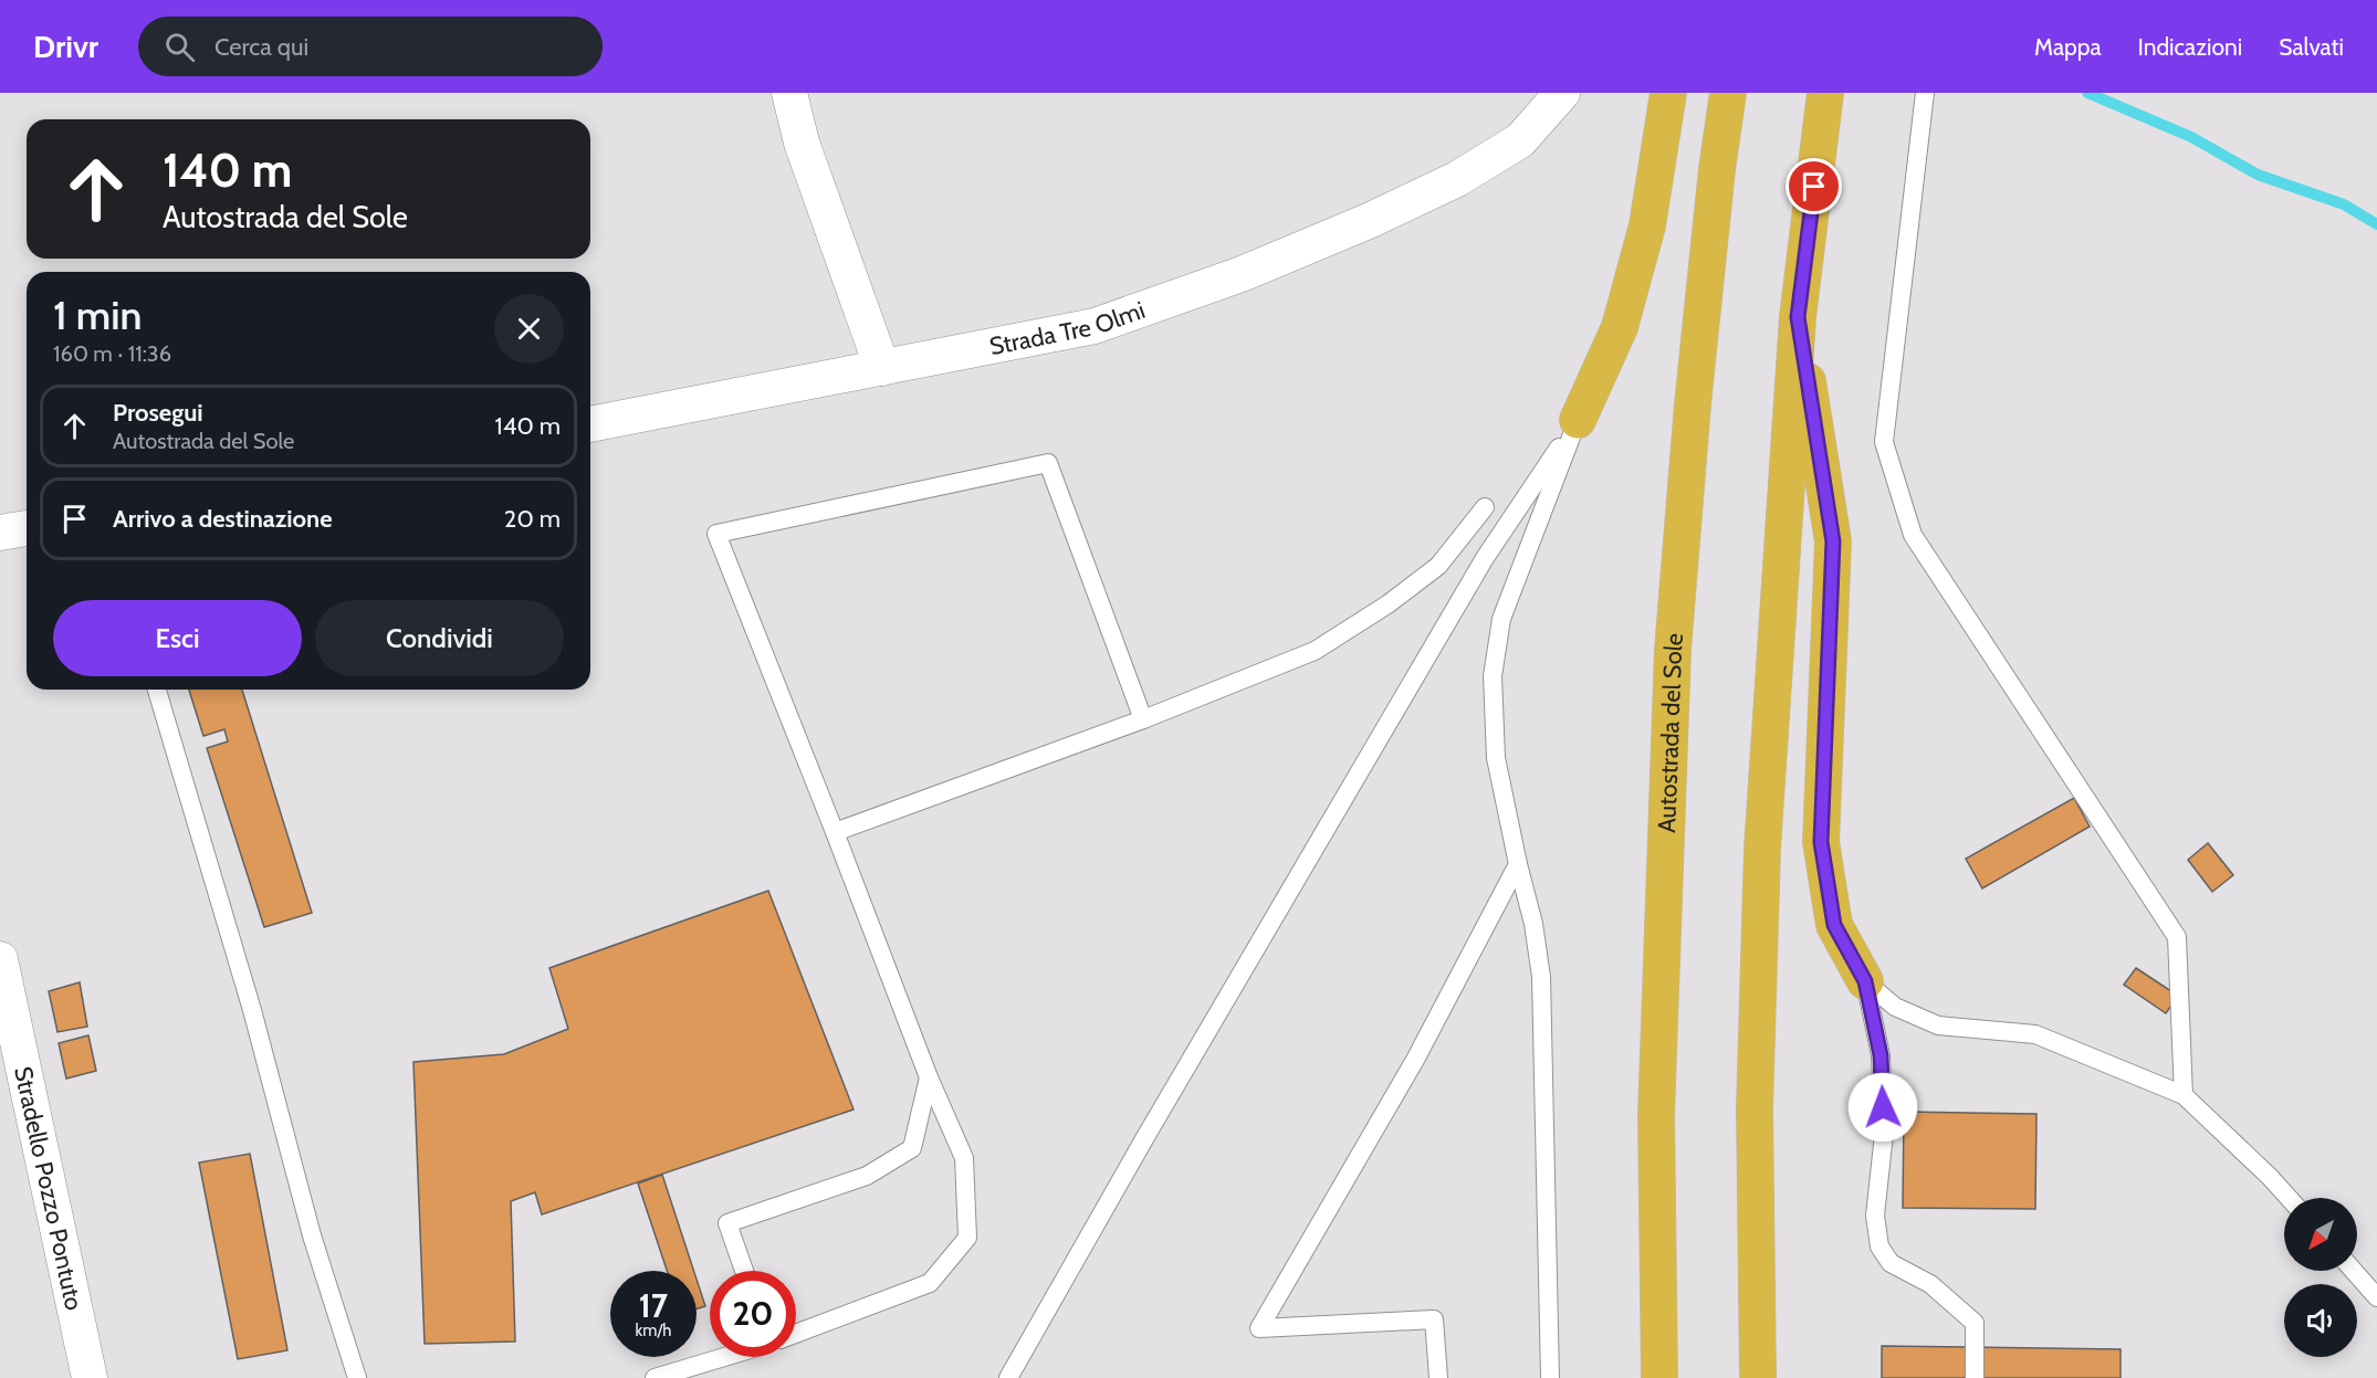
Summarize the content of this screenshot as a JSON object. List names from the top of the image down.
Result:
{
  "streets": {
    "highway": ["Autostrada del Sole"],
    "street": ["Strada Tre Olmi", "Stradello Pozzo Pontuto"]
  },
  "north": "bottom left",
  "page": {
    "header": "Drivr",
    "search": "Cerca qui",
    "nav": ["Mappa", "Indicazioni", "Salvati"],
    "turn": ["140 m", "Autostrada del Sole"],
    "heading": ["1 min", "160 m · 11:36"],
    "list": [
      {
        "name": "Prosegui",
        "note": "Autostrada del Sole",
        "value": "140 m"
      },
      {
        "name": "Arrivo a destinazione",
        "value": "20 m"
      }
    ],
    "buttons": ["Esci", "Condividi"],
    "speed": "17 km/h",
    "limit": "20"
  }
}
